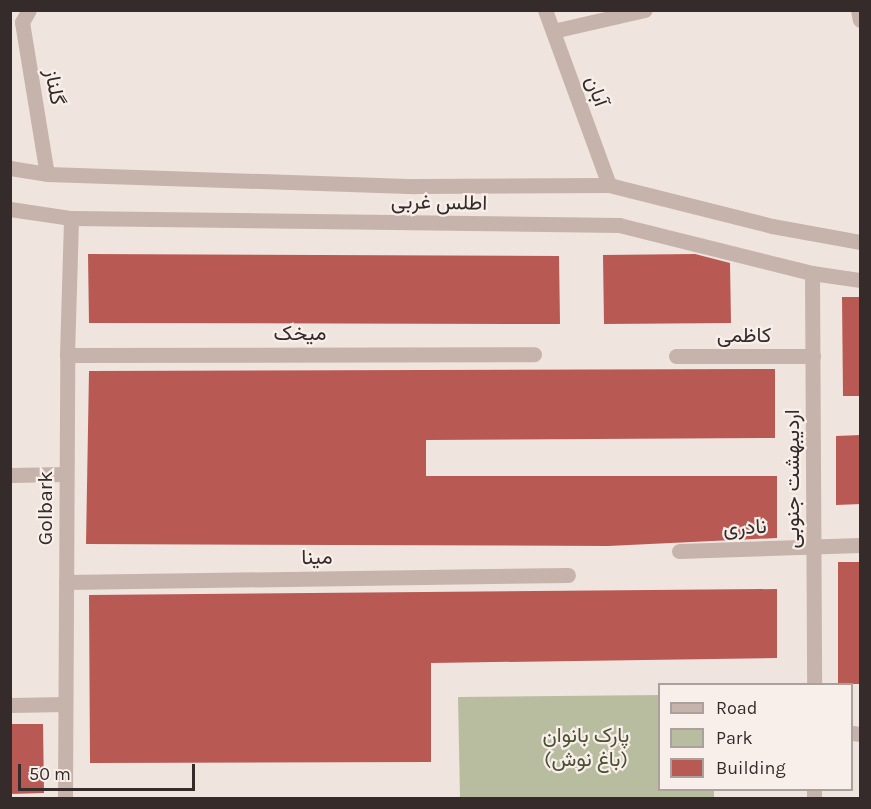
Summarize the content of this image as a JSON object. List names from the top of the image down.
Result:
{
  "streets": {
    "street": [
      "گلناز",
      "آبان",
      "اطلس غربی",
      "میخک",
      "کاظمی",
      "اردیبهشت جنوبی",
      "Golbark",
      "نادری",
      "مینا"
    ]
  },
  "crossings": [
    ["گلناز", "اطلس غربی"],
    ["آبان", "اطلس غربی"],
    ["اطلس غربی", "اردیبهشت جنوبی"],
    ["اطلس غربی", "Golbark"],
    ["میخک", "Golbark"],
    ["کاظمی", "اردیبهشت جنوبی"],
    ["اردیبهشت جنوبی", "نادری"],
    ["Golbark", "مینا"]
  ],
  "parks": ["پارک بانوان (باغ نوش)"],
  "legend": ["Road", "Park", "Building"],
  "scale_bar": "50 m"
}
